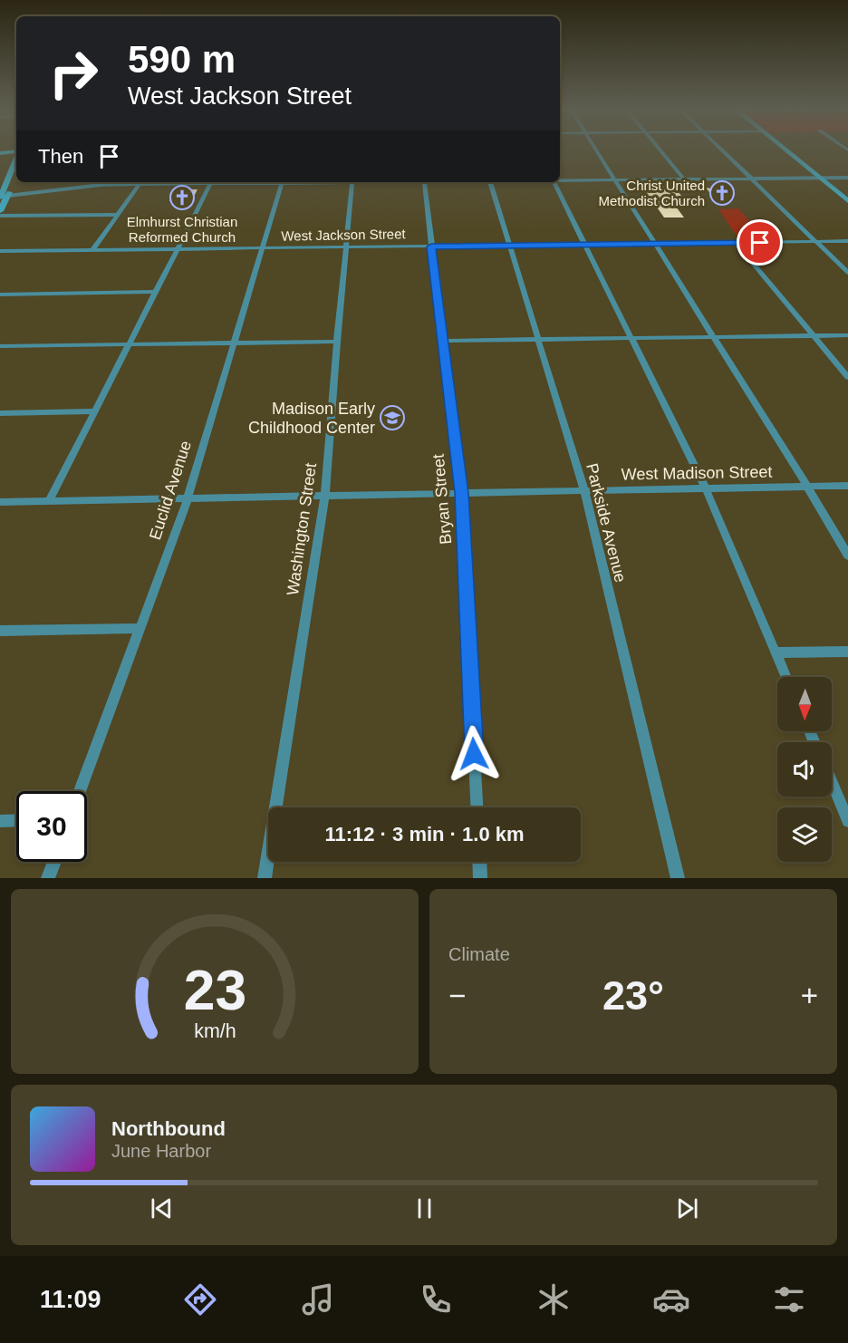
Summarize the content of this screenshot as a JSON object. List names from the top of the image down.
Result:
{
  "streets": {
    "street": [
      "West Jackson Street",
      "West Madison Street",
      "Euclid Avenue",
      "Bryan Street",
      "Parkside Avenue",
      "Washington Street"
    ]
  },
  "crossings": [
    ["West Jackson Street", "Euclid Avenue"],
    ["West Jackson Street", "Bryan Street"],
    ["West Jackson Street", "Parkside Avenue"],
    ["West Jackson Street", "Washington Street"],
    ["West Madison Street", "Euclid Avenue"],
    ["West Madison Street", "Bryan Street"],
    ["West Madison Street", "Parkside Avenue"],
    ["West Madison Street", "Washington Street"]
  ],
  "places": {
    "church": ["Christ United Methodist Church", "Elmhurst Christian Reformed Church"],
    "school or university": ["Madison Early Childhood Center"]
  },
  "north": "bottom",
  "page": {
    "turn": ["590 m", "West Jackson Street"],
    "then": "Then",
    "limit": "30",
    "trip": "11:12 · 3 min · 1.0 km",
    "tile": "Climate",
    "heat": ["−", "23°", "+"],
    "song": ["Northbound", "June Harbor"],
    "tabs": "11:09",
    "gauge": ["23", "km/h"]
  }
}
